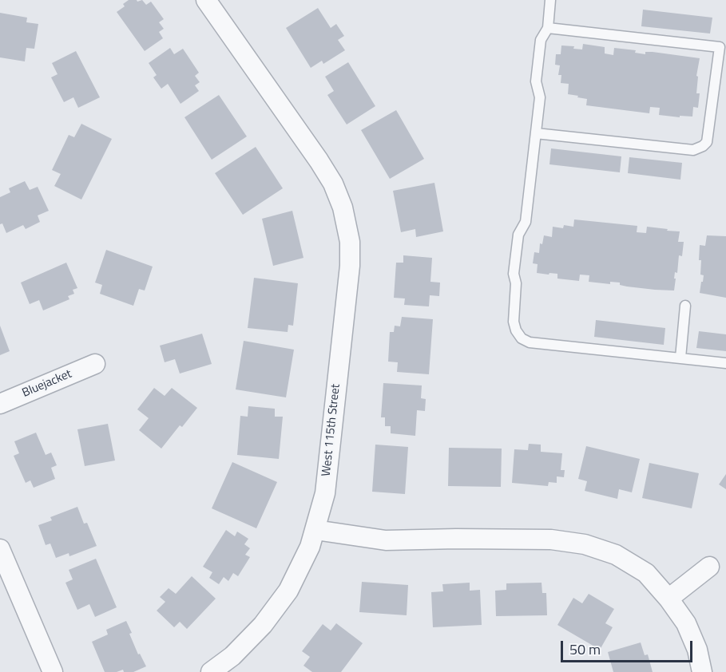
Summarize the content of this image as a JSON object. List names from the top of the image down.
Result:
{
  "streets": {
    "street": ["Bluejacket", "West 115th Street"]
  },
  "scale_bar": "50 m"
}
